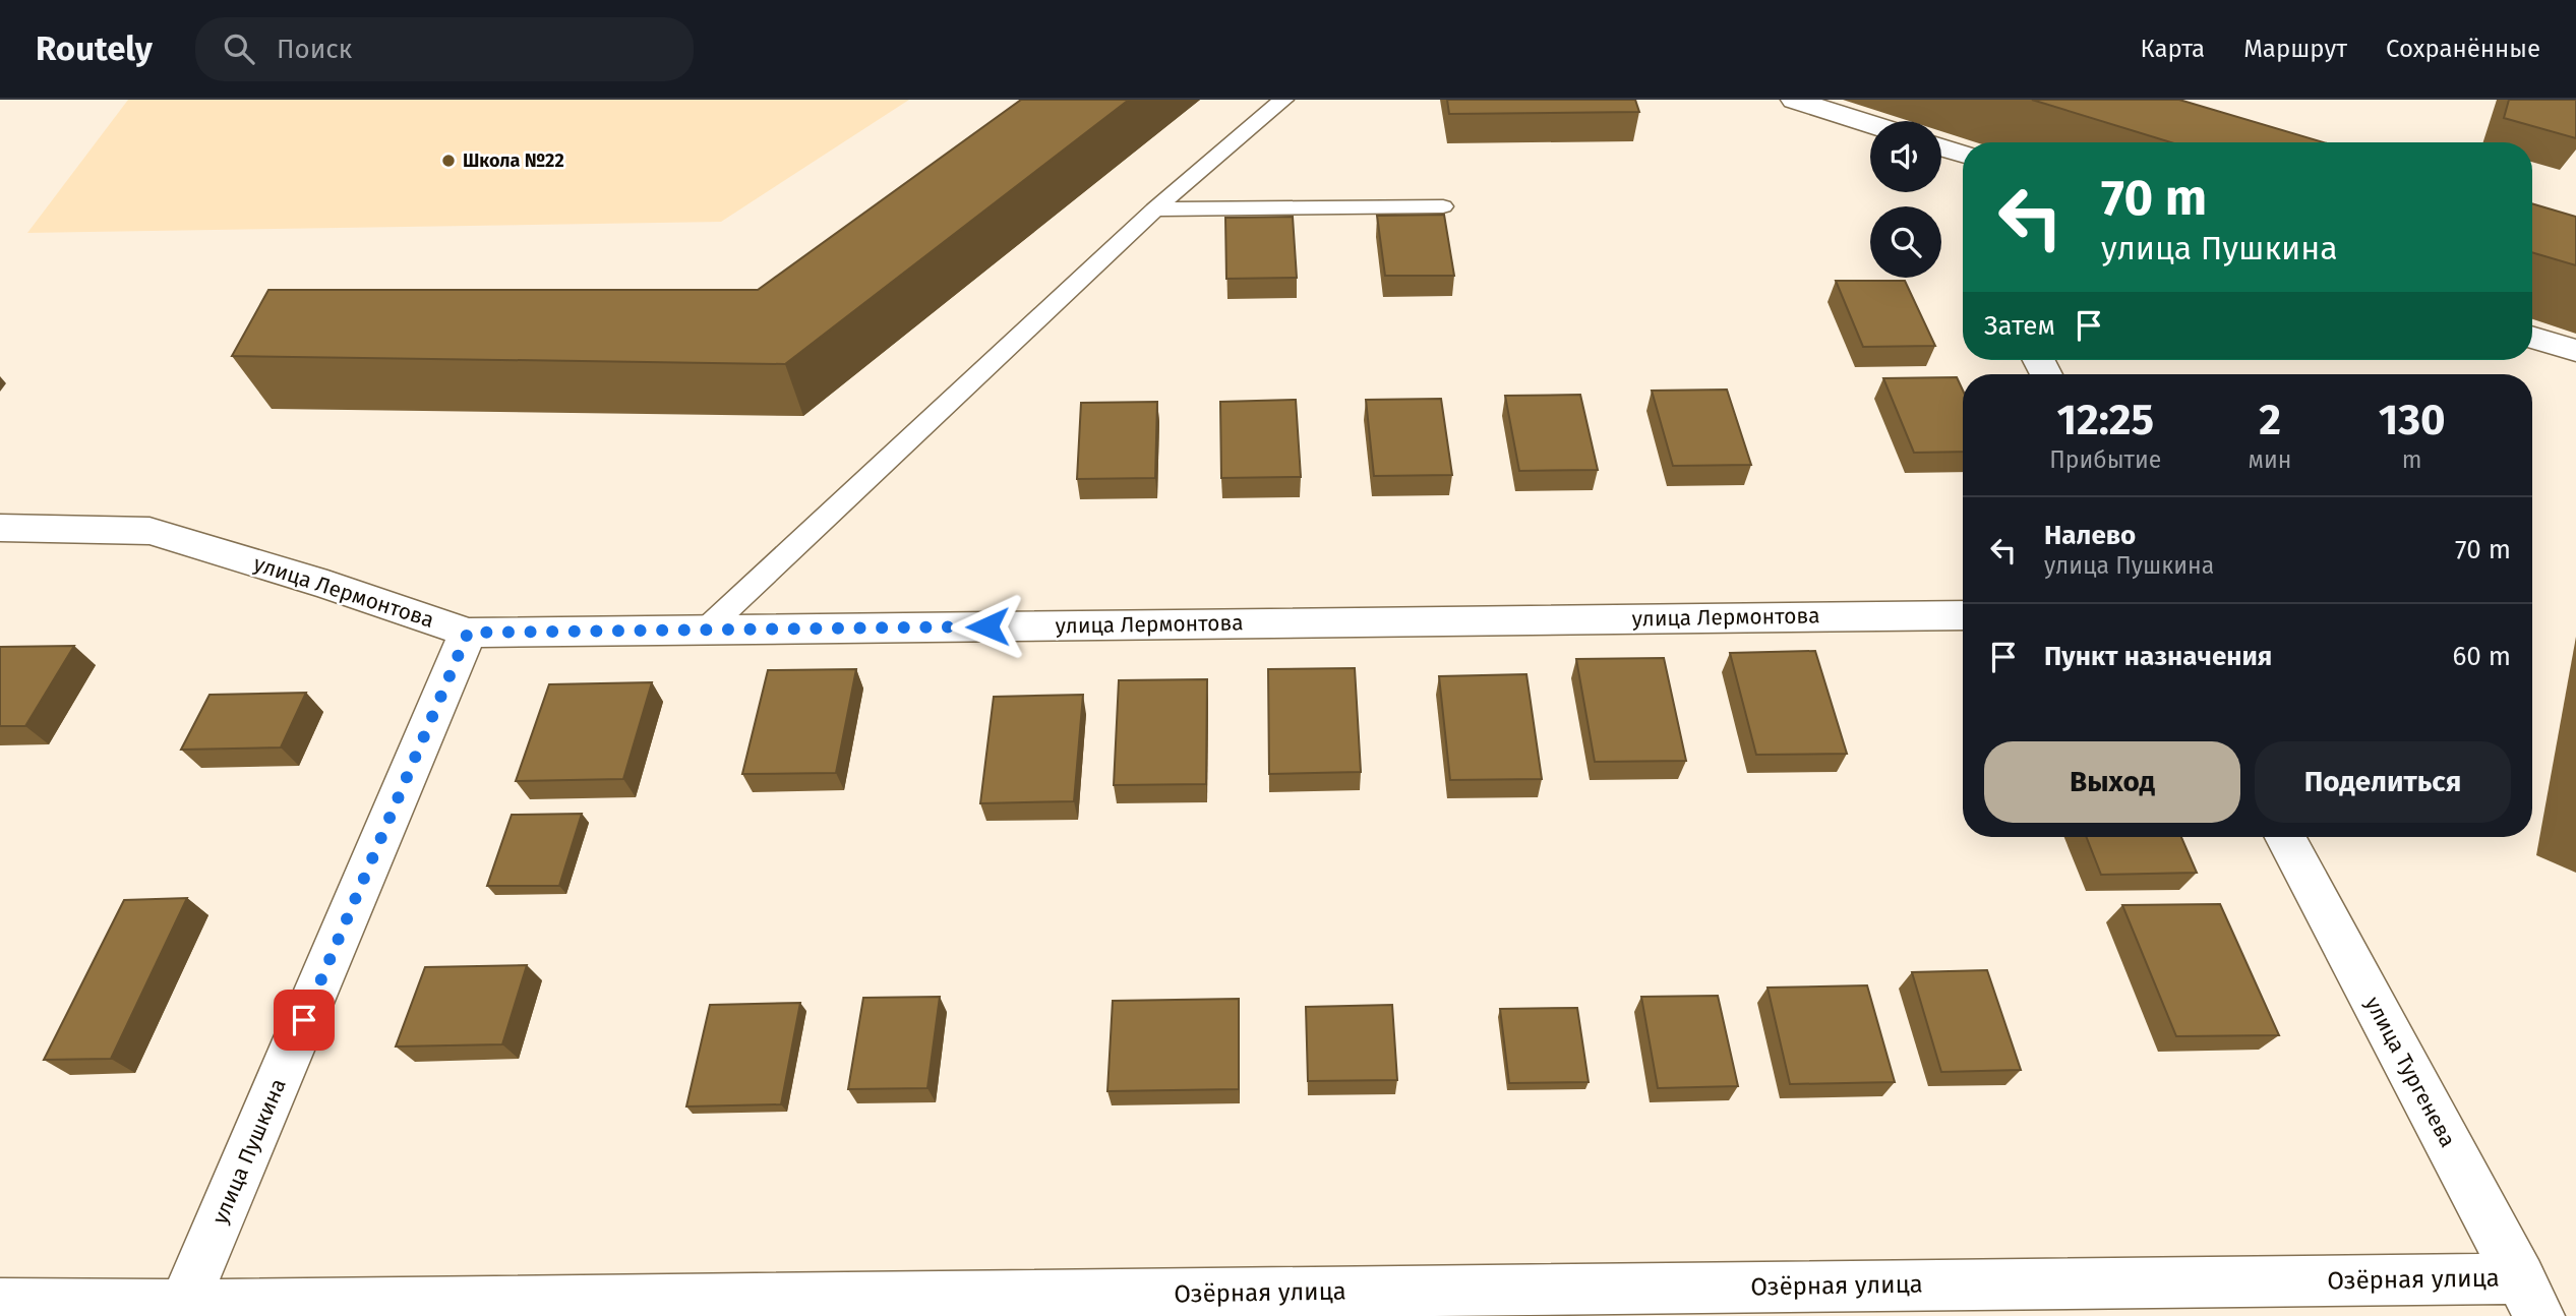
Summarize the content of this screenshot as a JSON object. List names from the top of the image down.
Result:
{
  "streets": {
    "street": [
      "улица Лермонтова",
      "улица Тургенева",
      "улица Пушкина",
      "Озёрная улица"
    ]
  },
  "crossings": [
    ["улица Лермонтова", "улица Пушкина"],
    ["улица Тургенева", "Озёрная улица"],
    ["улица Пушкина", "Озёрная улица"]
  ],
  "places": ["Школа №22"],
  "page": {
    "header": "Routely",
    "search": "Поиск",
    "nav": ["Карта", "Маршрут", "Сохранённые"],
    "turn": ["70 m", "улица Пушкина"],
    "then": "Затем",
    "eta": [
      "12:25",
      "Прибытие",
      "2",
      "мин",
      "130",
      "m"
    ],
    "list": [
      {
        "name": "Налево",
        "note": "улица Пушкина",
        "value": "70 m"
      },
      {
        "name": "Пункт назначения",
        "value": "60 m"
      }
    ],
    "buttons": ["Выход", "Поделиться"]
  }
}
